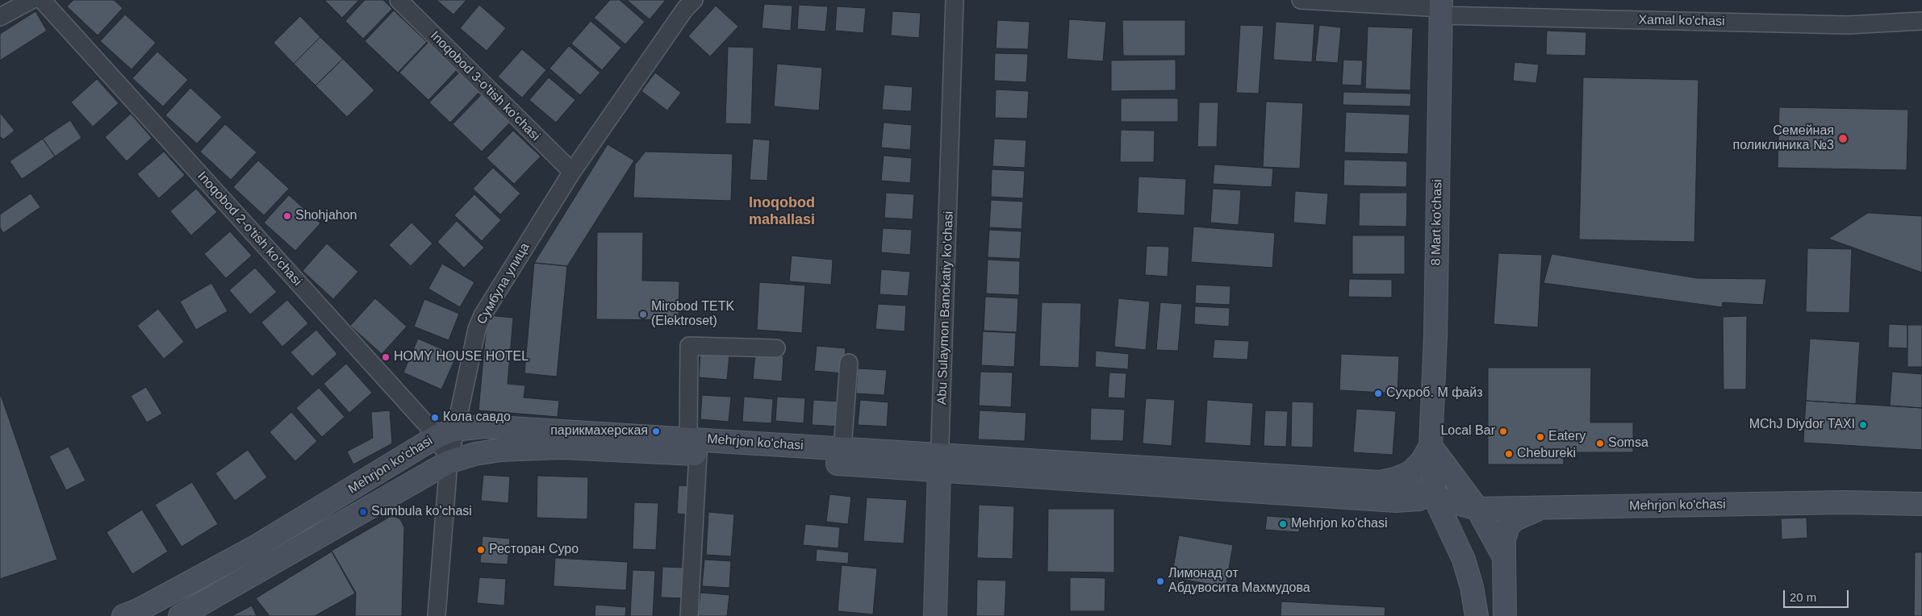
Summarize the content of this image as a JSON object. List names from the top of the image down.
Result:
{
  "streets": {
    "main road": ["8 Mart ko'chasi", "Abu Sulaymon Banokatiy ko'chasi", "Mehrjon ko'chasi"],
    "street": [
      "Xamal ko'chasi",
      "Inoqobod 3-o'tish ko'chasi",
      "Inoqobod 2-o'tish ko'chasi",
      "Сумбула улица"
    ]
  },
  "crossings": [
    ["Xamal ko'chasi", "8 Mart ko'chasi"],
    ["Inoqobod 3-o'tish ko'chasi", "Сумбула улица"],
    ["8 Mart ko'chasi", "Mehrjon ko'chasi"],
    ["Inoqobod 2-o'tish ko'chasi", "Сумбула улица"],
    ["Inoqobod 2-o'tish ko'chasi", "Mehrjon ko'chasi"],
    ["Сумбула улица", "Mehrjon ko'chasi"],
    ["Abu Sulaymon Banokatiy ko'chasi", "Mehrjon ko'chasi"]
  ],
  "districts": ["Inoqobod mahallasi"],
  "places": [
    "Семейная поликлиника №3",
    "Shohjahon",
    "Mirobod TETK (Elektroset)",
    "HOMY HOUSE HOTEL",
    "Сухроб. М файз",
    "Кола савдо",
    "MChJ Diydor TAXI",
    "парикмахерская",
    "Local Bar",
    "Eatery",
    "Somsa",
    "Chebureki",
    "Sumbula ko'chasi",
    "Mehrjon ko'chasi",
    "Ресторан Суро",
    "Лимонад от Абдувосита Махмудова"
  ],
  "scale_bar": "20 m"
}
